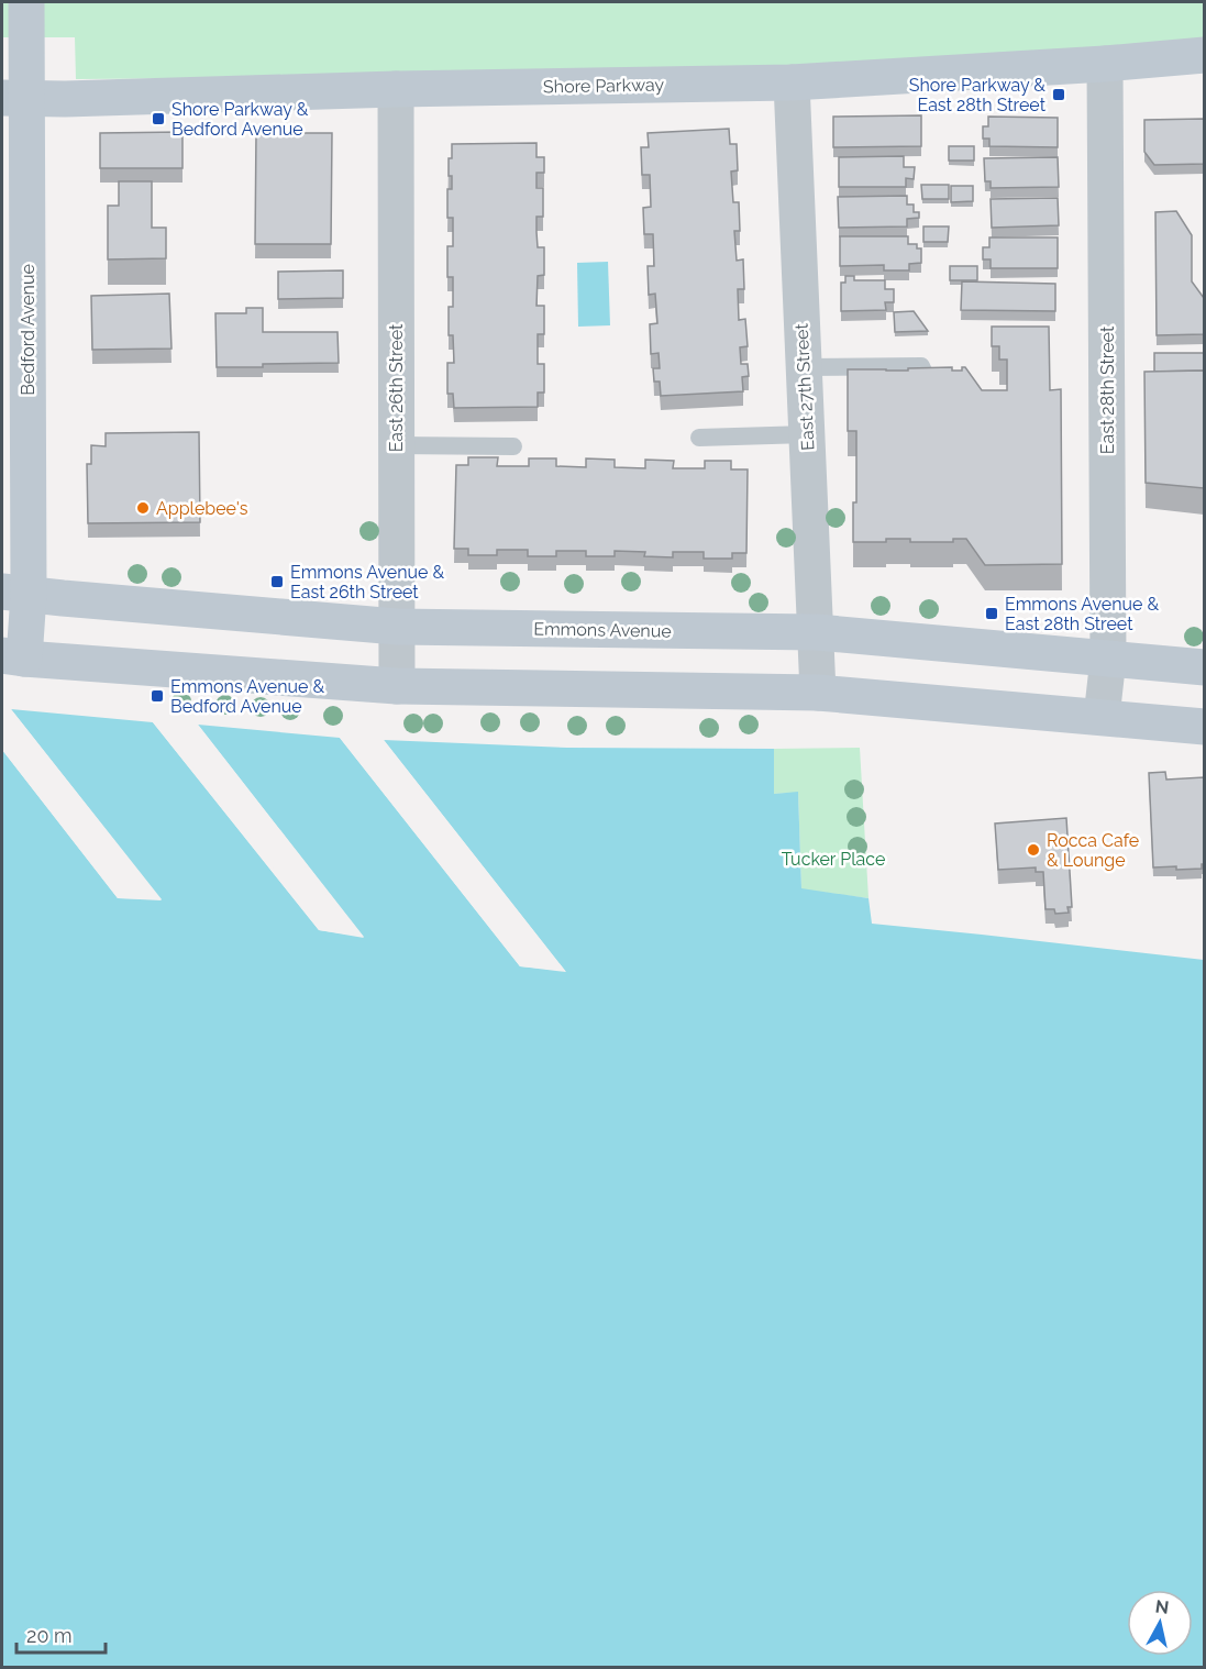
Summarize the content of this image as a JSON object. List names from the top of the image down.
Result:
{
  "streets": {
    "main road": ["Shore Parkway", "Bedford Avenue", "Emmons Avenue"],
    "street": ["East 27th Street", "East 26th Street", "East 28th Street"]
  },
  "crossings": [
    ["Shore Parkway", "Bedford Avenue"],
    ["Shore Parkway", "East 27th Street"],
    ["Shore Parkway", "East 26th Street"],
    ["Shore Parkway", "East 28th Street"],
    ["Bedford Avenue", "Emmons Avenue"],
    ["East 27th Street", "Emmons Avenue"],
    ["East 26th Street", "Emmons Avenue"],
    ["East 28th Street", "Emmons Avenue"]
  ],
  "parks": ["Tucker Place"],
  "places": {
    "transit": [
      "Shore Parkway & East 28th Street",
      "Shore Parkway & Bedford Avenue",
      "Emmons Avenue & East 26th Street",
      "Emmons Avenue & East 28th Street",
      "Emmons Avenue & Bedford Avenue"
    ],
    "other": ["Applebee's", "Rocca Cafe & Lounge"]
  },
  "scale_bar": "20 m",
  "north": "top"
}
